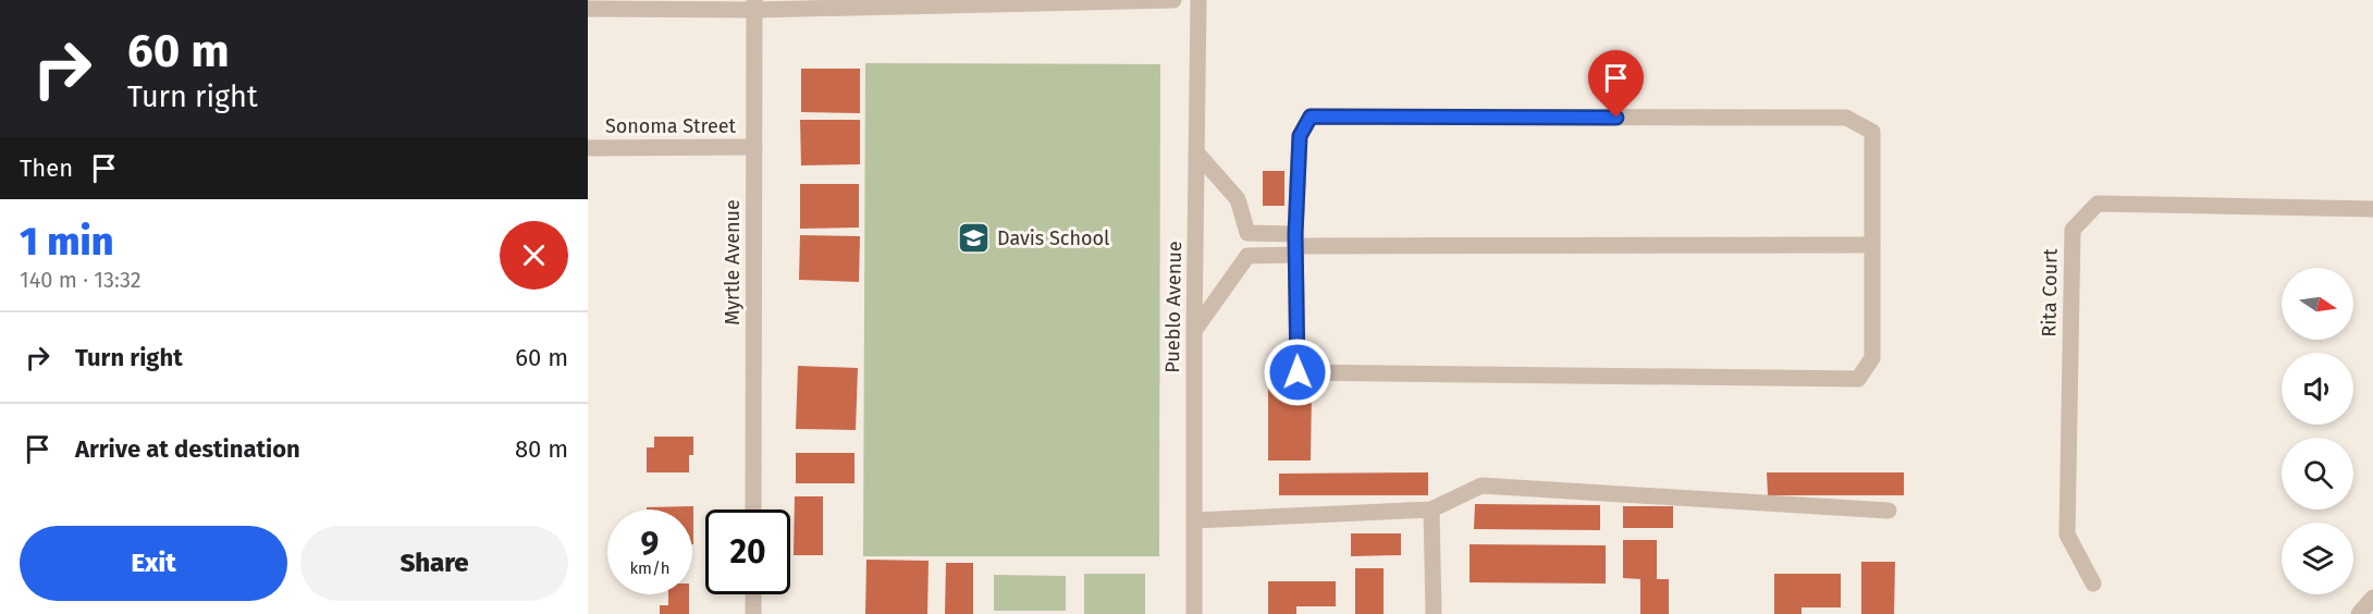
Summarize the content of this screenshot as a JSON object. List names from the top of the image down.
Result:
{
  "streets": {
    "street": [
      "Sonoma Street",
      "Myrtle Avenue",
      "Rita Court",
      "Pueblo Avenue"
    ]
  },
  "crossings": [
    ["Sonoma Street", "Myrtle Avenue"]
  ],
  "places": {
    "school or university": ["Davis School"]
  },
  "north": "right",
  "page": {
    "turn": ["60 m", "Turn right"],
    "then": "Then",
    "heading": ["1 min", "140 m · 13:32"],
    "list": [
      {
        "name": "Turn right",
        "value": "60 m"
      },
      {
        "name": "Arrive at destination",
        "value": "80 m"
      }
    ],
    "speed": "9 km/h",
    "limit": "20",
    "buttons": ["Exit", "Share"]
  }
}
